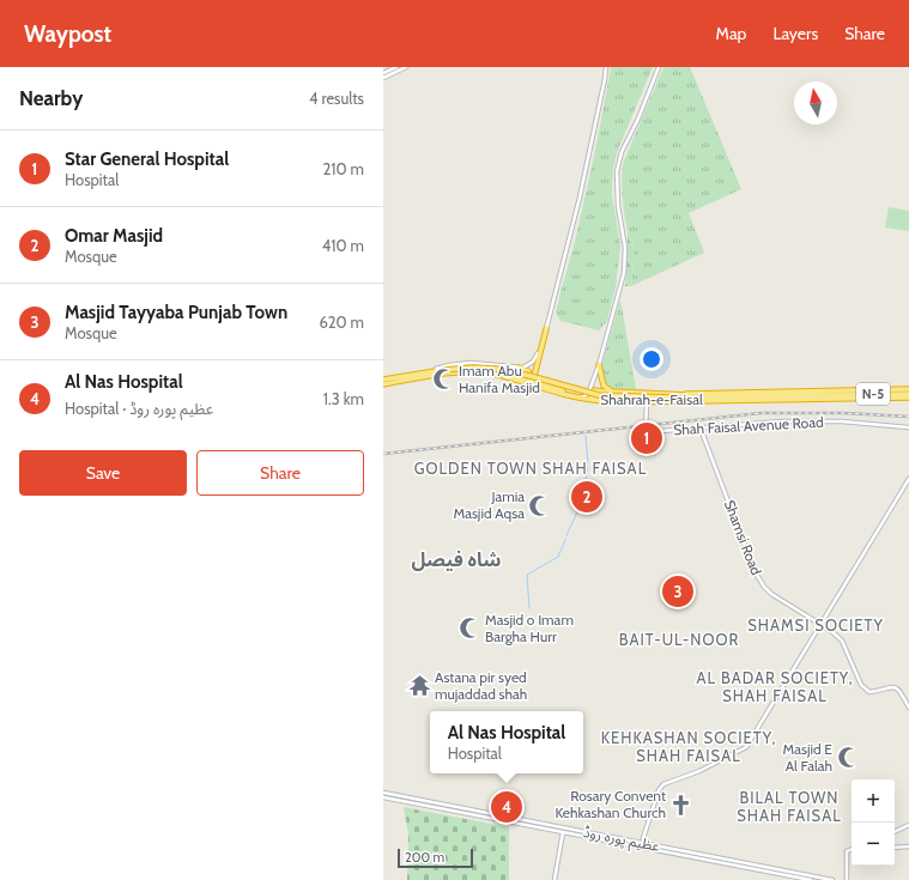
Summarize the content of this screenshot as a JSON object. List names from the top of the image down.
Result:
{
  "streets": {
    "highway": ["N-5", "Shahrah-e-Faisal"],
    "main road": ["Shah Faisal Avenue Road", "Shamsi Road", "عظیم پورہ روڈ"]
  },
  "crossings": [
    ["N-5", "Shahrah-e-Faisal"],
    ["Shahrah-e-Faisal", "Shah Faisal Avenue Road"],
    ["Shah Faisal Avenue Road", "Shamsi Road"]
  ],
  "districts": [
    "GOLDEN TOWN SHAH FAISAL",
    "شاہ فیصل",
    "SHAMSI SOCIETY",
    "BAIT-UL-NOOR",
    "AL BADAR SOCIETY, SHAH FAISAL",
    "KEHKASHAN SOCIETY, SHAH FAISAL",
    "BILAL TOWN SHAH FAISAL"
  ],
  "places": {
    "mosque": [
      "Imam Abu Hanifa Masjid",
      "Jamia Masjid Aqsa",
      "Masjid o Imam Bargha Hurr",
      "Masjid E Al Falah"
    ],
    "temple": ["Astana pir syed mujaddad shah"],
    "church": ["Rosary Convent Kehkashan Church"]
  },
  "scale_bar": "200 m",
  "north": "top",
  "page": {
    "header": "Waypost",
    "nav": ["Map", "Layers", "Share"],
    "heading": ["Nearby", "4 results"],
    "list": [
      {
        "mark": "1",
        "name": "Star General Hospital",
        "note": "Hospital",
        "value": "210 m"
      },
      {
        "mark": "2",
        "name": "Omar Masjid",
        "note": "Mosque",
        "value": "410 m"
      },
      {
        "mark": "3",
        "name": "Masjid Tayyaba Punjab Town",
        "note": "Mosque",
        "value": "620 m"
      },
      {
        "mark": "4",
        "name": "Al Nas Hospital",
        "note": "Hospital · عظیم پورہ روڈ",
        "value": "1.3 km"
      }
    ],
    "pins": [
      "1",
      "2",
      "3",
      "4"
    ],
    "buttons": ["Save", "Share"],
    "popup": ["Al Nas Hospital", "Hospital"],
    "map_buttons": ["+", "−"],
    "scale": "200 m"
  }
}
